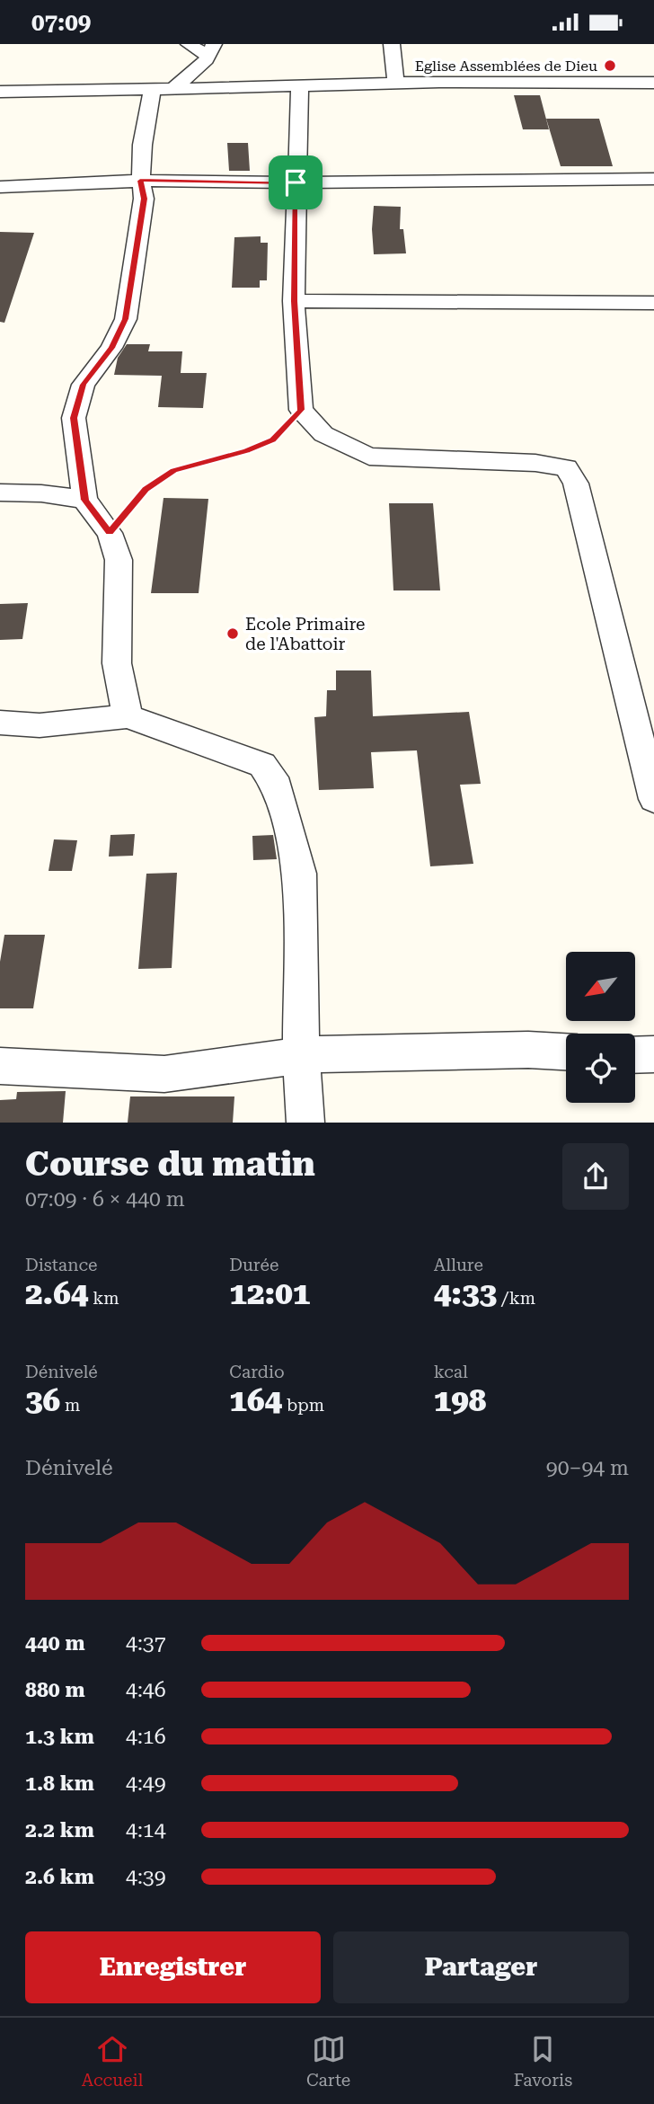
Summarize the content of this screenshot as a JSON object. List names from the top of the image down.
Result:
{
  "places": ["Eglise Assemblées de Dieu", "Ecole Primaire de l'Abattoir"],
  "north": "bottom left",
  "page": {
    "status": "07:09",
    "heading": ["Course du matin", "07:09 · 6 × 440 m"],
    "stats": [
      ["Distance", "2.64 km"],
      ["Durée", "12:01"],
      ["Allure", "4:33 /km"],
      ["Dénivelé", "36 m"],
      ["Cardio", "164 bpm"],
      ["kcal", "198"]
    ],
    "chart": ["Dénivelé", "90–94 m"],
    "list": [
      {
        "name": "440 m",
        "note": "4:37"
      },
      {
        "name": "880 m",
        "note": "4:46"
      },
      {
        "name": "1.3 km",
        "note": "4:16"
      },
      {
        "name": "1.8 km",
        "note": "4:49"
      },
      {
        "name": "2.2 km",
        "note": "4:14"
      },
      {
        "name": "2.6 km",
        "note": "4:39"
      }
    ],
    "buttons": ["Enregistrer", "Partager"],
    "tabs": ["Accueil", "Carte", "Favoris"]
  }
}
